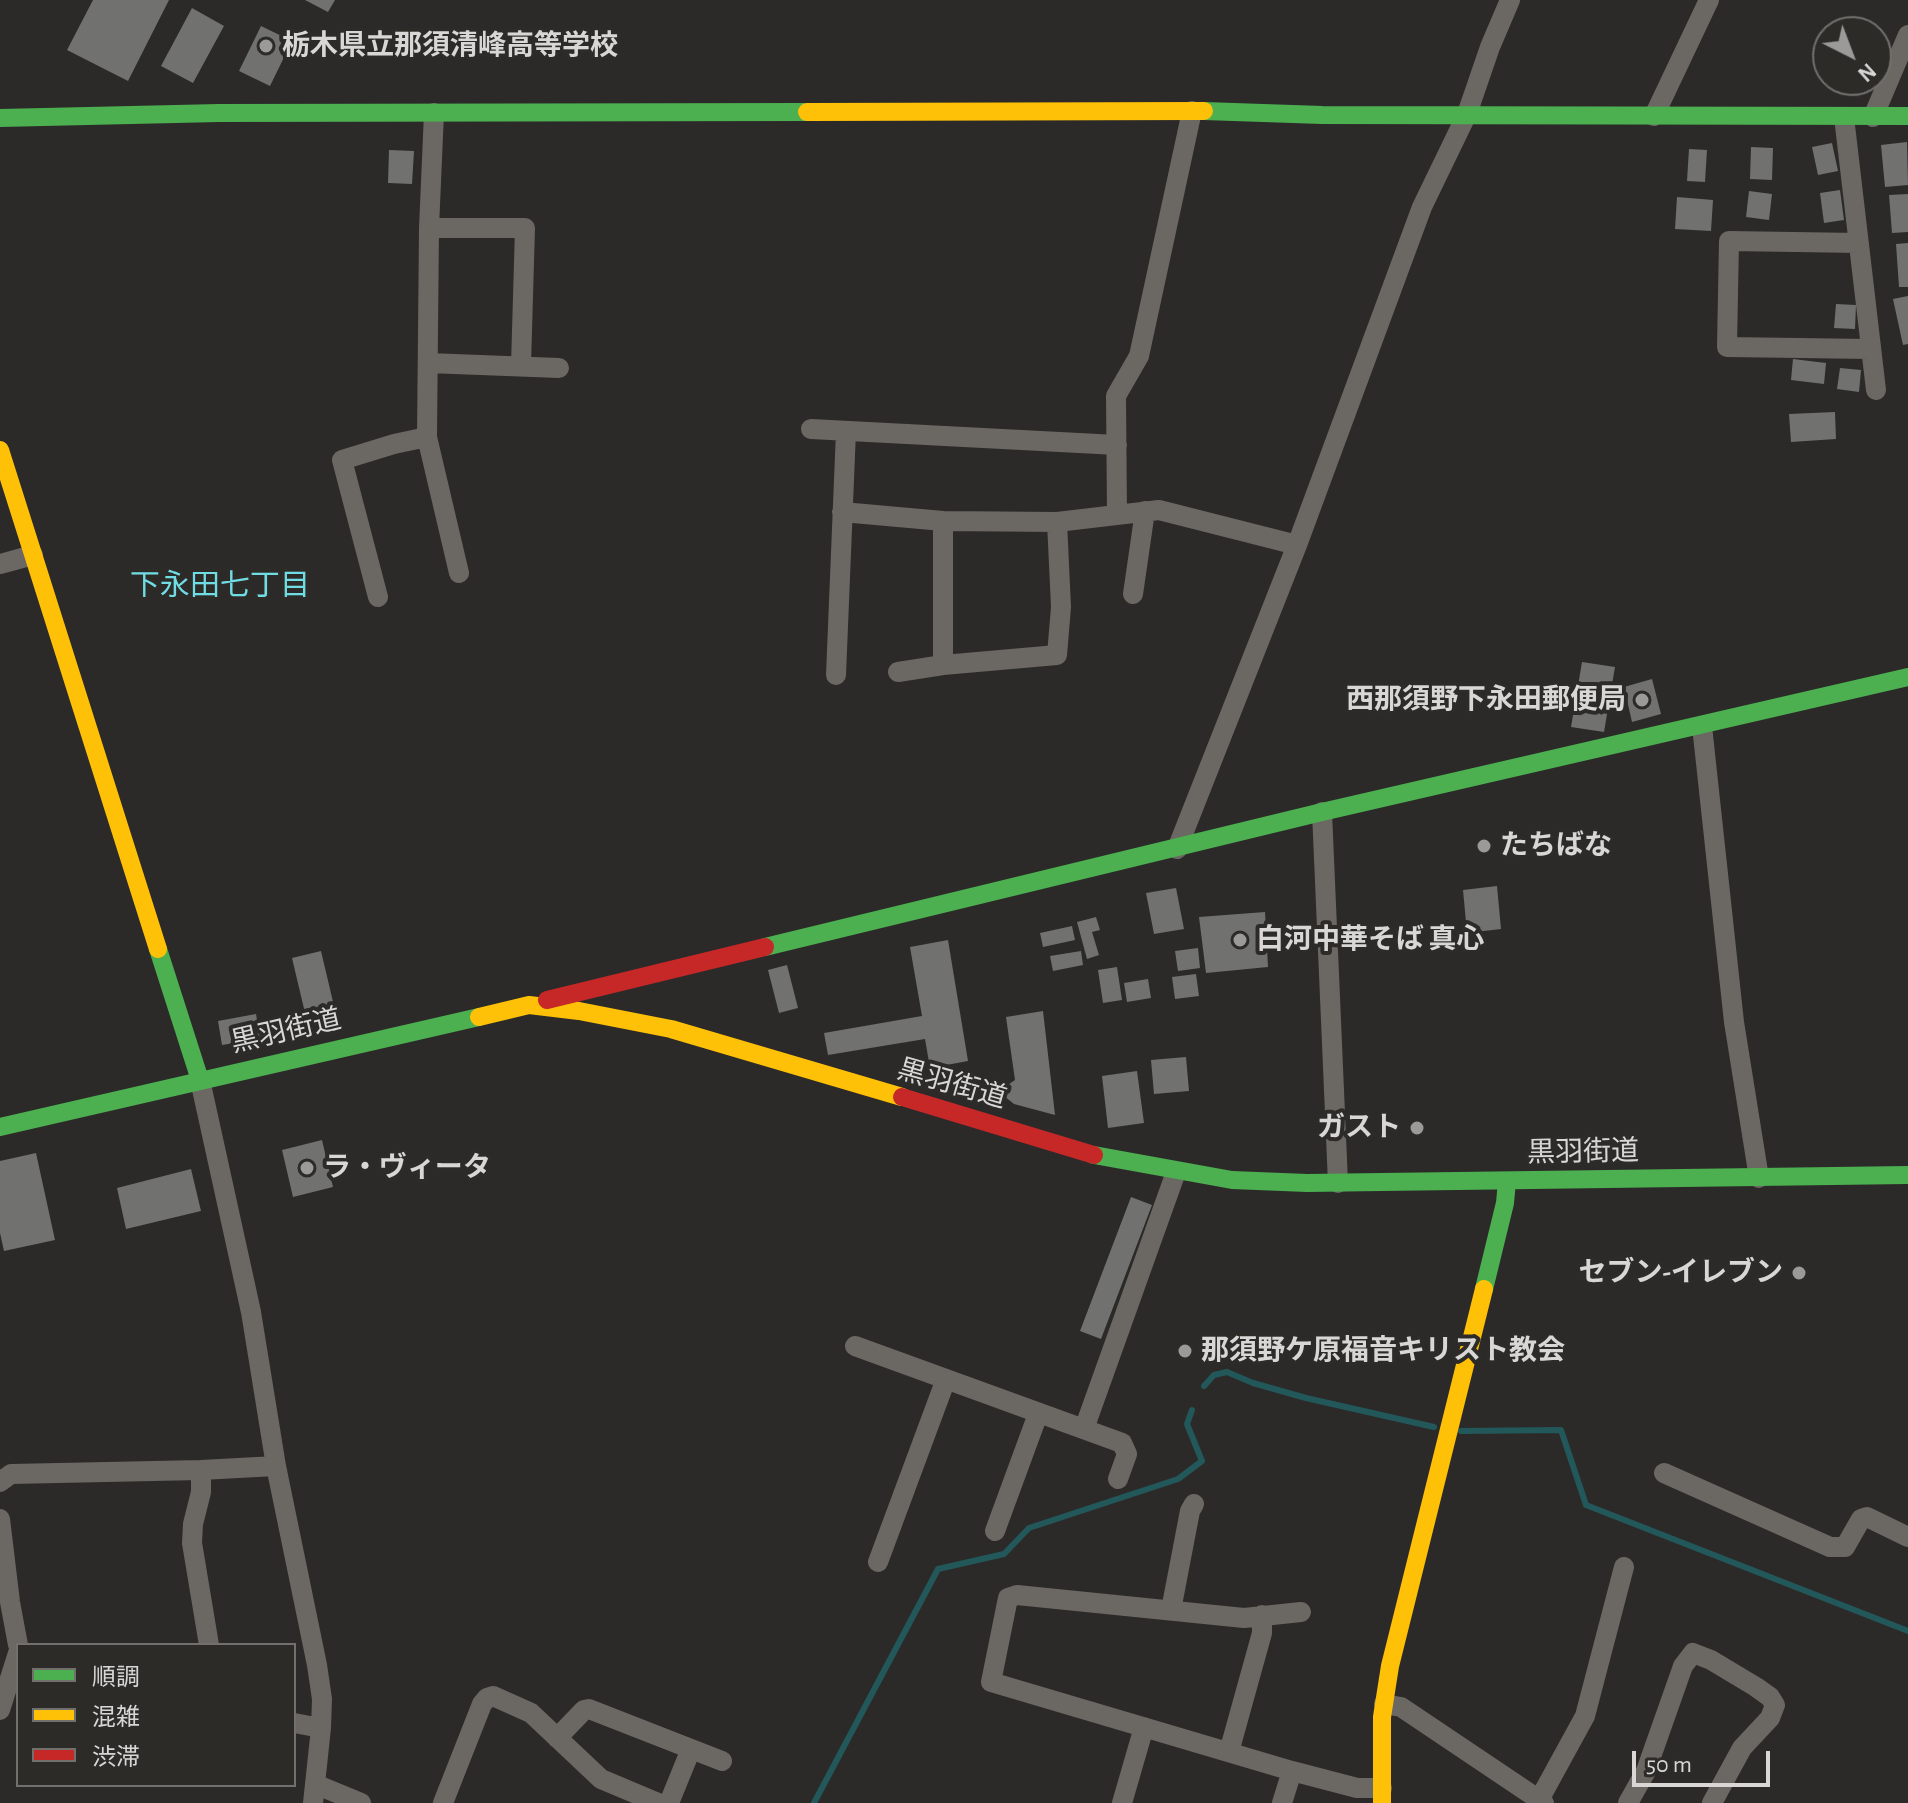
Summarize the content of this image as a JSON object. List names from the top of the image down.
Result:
{
  "streets": {
    "street": ["黒羽街道"]
  },
  "districts": ["下永田七丁目"],
  "places": [
    "栃木県立那須清峰高等学校",
    "西那須野下永田郵便局",
    "たちばな",
    "白河中華そば 真心",
    "ガスト",
    "ラ・ヴィータ",
    "セブン-イレブン",
    "那須野ケ原福音キリスト教会"
  ],
  "legend": ["順調", "混雑", "渋滞"],
  "scale_bar": "50 m",
  "north": "bottom right"
}
